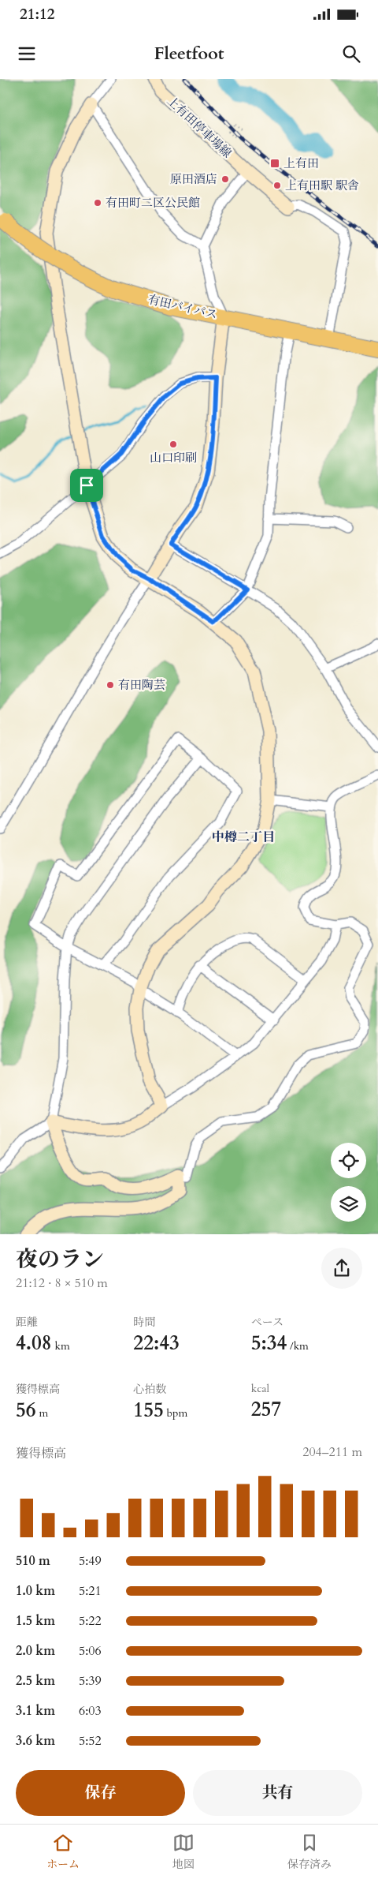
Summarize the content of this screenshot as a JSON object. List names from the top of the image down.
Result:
{
  "streets": {
    "highway": ["有田バイパス"],
    "main road": ["上有田停車場線"]
  },
  "districts": ["中樽二丁目"],
  "places": {
    "transit": ["上有田"],
    "other": [
      "原田酒店",
      "上有田駅 駅舎",
      "有田町二区公民館",
      "山口印刷",
      "有田陶芸"
    ]
  },
  "page": {
    "status": "21:12",
    "header": "Fleetfoot",
    "heading": ["夜のラン", "21:12 · 8 × 510 m"],
    "stats": [
      ["距離", "4.08 km"],
      ["時間", "22:43"],
      ["ペース", "5:34 /km"],
      ["獲得標高", "56 m"],
      ["心拍数", "155 bpm"],
      ["kcal", "257"]
    ],
    "chart": ["獲得標高", "204–211 m"],
    "list": [
      {
        "name": "510 m",
        "note": "5:49"
      },
      {
        "name": "1.0 km",
        "note": "5:21"
      },
      {
        "name": "1.5 km",
        "note": "5:22"
      },
      {
        "name": "2.0 km",
        "note": "5:06"
      },
      {
        "name": "2.5 km",
        "note": "5:39"
      },
      {
        "name": "3.1 km",
        "note": "6:03"
      },
      {
        "name": "3.6 km",
        "note": "5:52"
      }
    ],
    "buttons": ["保存", "共有"],
    "tabs": ["ホーム", "地図", "保存済み"]
  }
}
